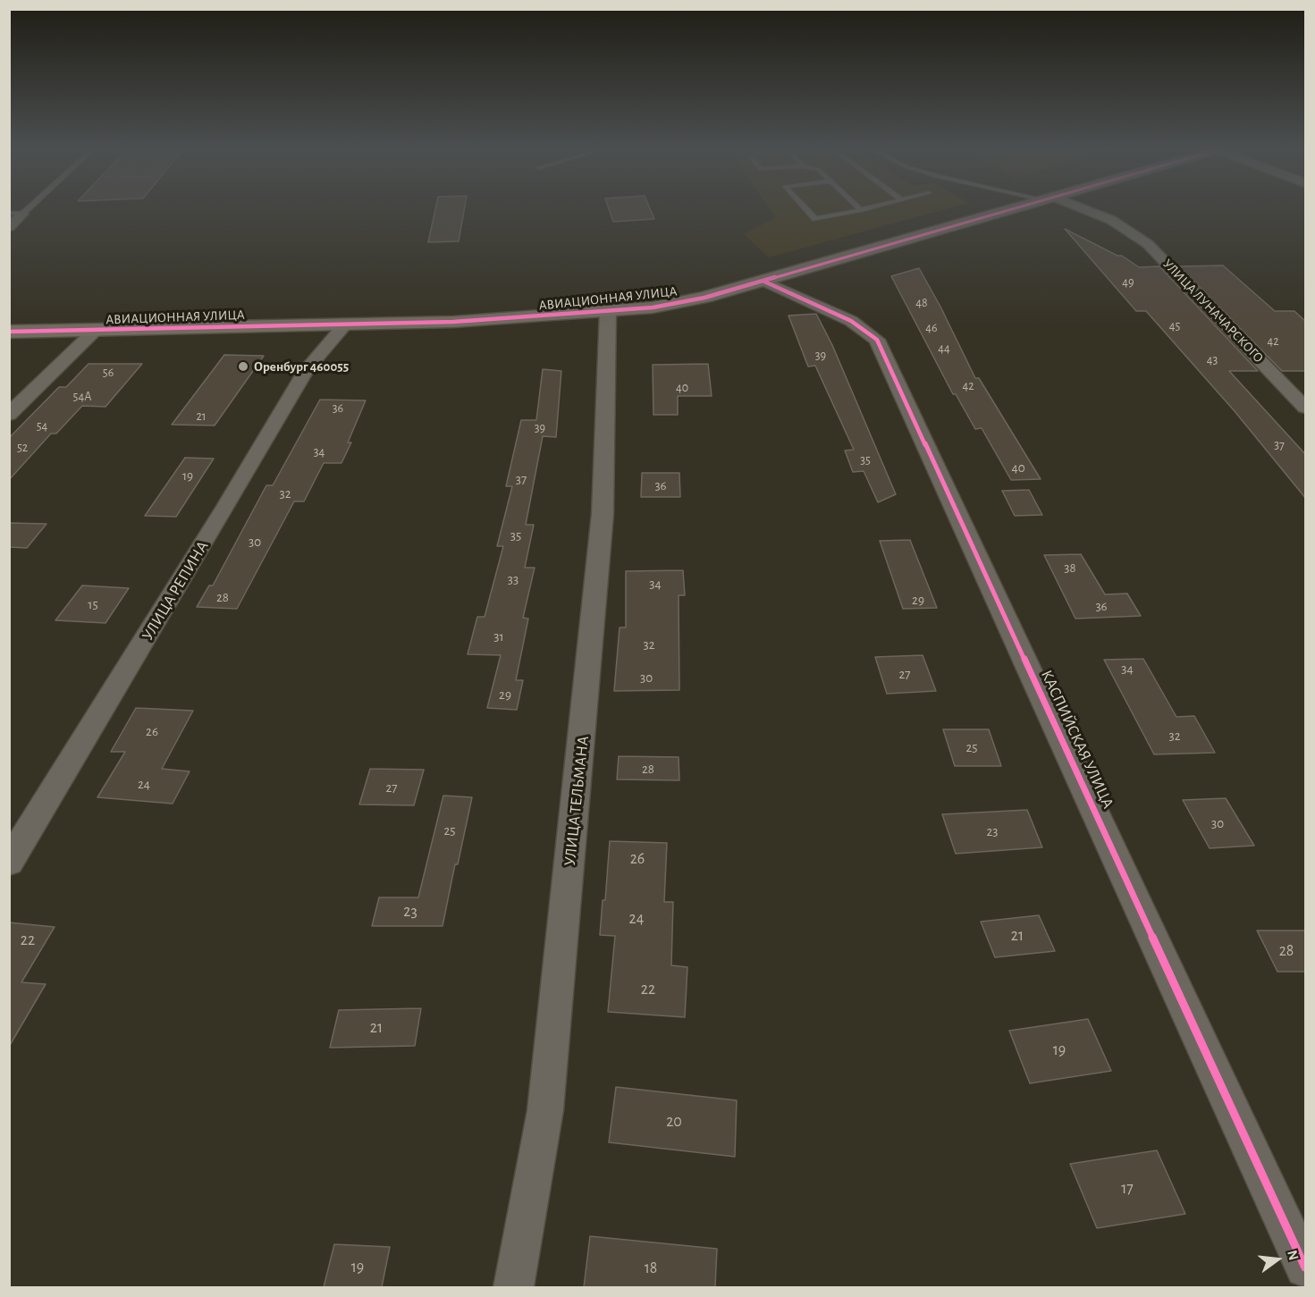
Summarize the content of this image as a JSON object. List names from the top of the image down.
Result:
{
  "streets": {
    "street": [
      "АВИАЦИОННАЯ УЛИЦА",
      "УЛИЦА ЛУНАЧАРСКОГО",
      "УЛИЦА РЕПИНА",
      "КАСПИЙСКАЯ УЛИЦА",
      "УЛИЦА ТЕЛЬМАНА"
    ]
  },
  "crossings": [
    ["АВИАЦИОННАЯ УЛИЦА", "УЛИЦА РЕПИНА"],
    ["АВИАЦИОННАЯ УЛИЦА", "КАСПИЙСКАЯ УЛИЦА"],
    ["АВИАЦИОННАЯ УЛИЦА", "УЛИЦА ТЕЛЬМАНА"]
  ],
  "places": ["Оренбург 460055"],
  "house_numbers": [
    "49",
    "48",
    "45",
    "46",
    "42",
    "44",
    "39",
    "43",
    "56",
    "42",
    "40",
    "54А",
    "36",
    "21",
    "54",
    "39",
    "37",
    "52",
    "34",
    "35",
    "40",
    "19",
    "37",
    "36",
    "32",
    "35",
    "30",
    "38",
    "33",
    "34",
    "28",
    "29",
    "15",
    "36",
    "31",
    "32",
    "34",
    "27",
    "30",
    "29",
    "26",
    "32",
    "25",
    "28",
    "24",
    "27",
    "30",
    "25",
    "23",
    "26",
    "23",
    "24",
    "21",
    "22",
    "28",
    "22",
    "21",
    "19",
    "20",
    "17",
    "19",
    "18"
  ],
  "north": "right"
}
